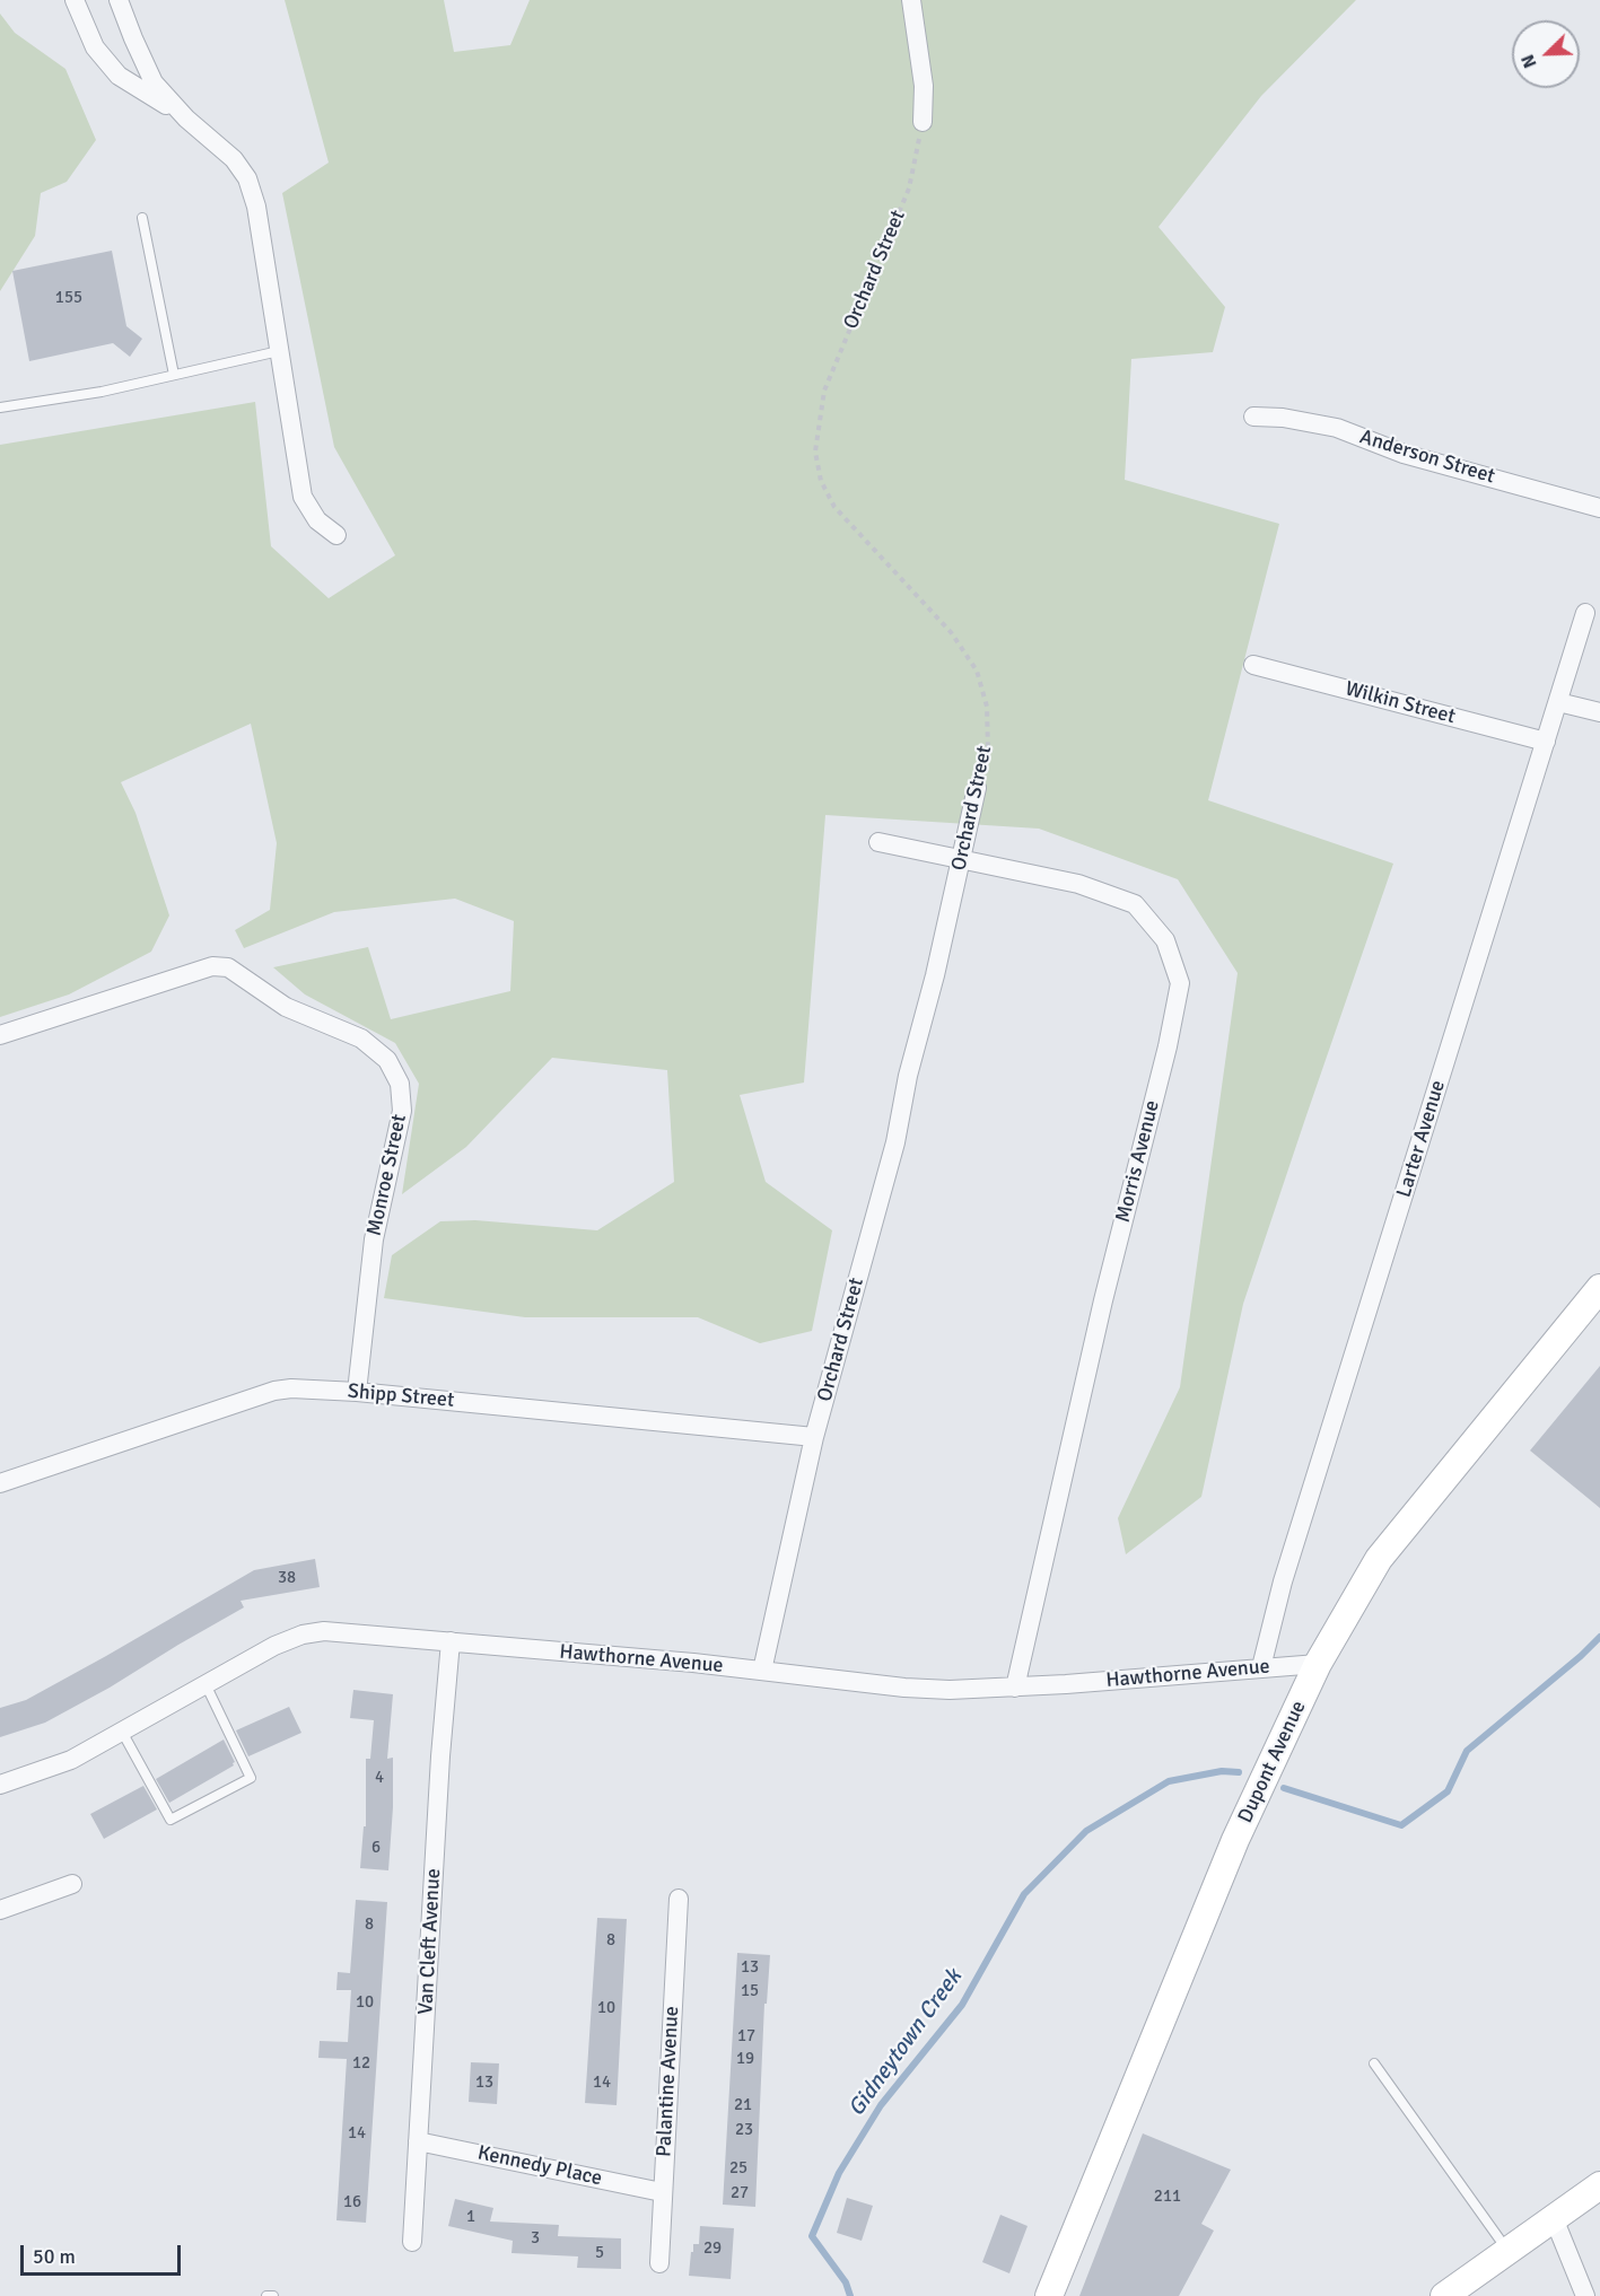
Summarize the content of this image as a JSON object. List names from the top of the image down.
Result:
{
  "streets": {
    "street": [
      "Orchard Street",
      "Anderson Street",
      "Wilkin Street",
      "Larter Avenue",
      "Morris Avenue",
      "Monroe Street",
      "Shipp Street",
      "Hawthorne Avenue",
      "Dupont Avenue",
      "Van Cleft Avenue",
      "Palantine Avenue",
      "Kennedy Place"
    ]
  },
  "crossings": [
    ["Orchard Street", "Morris Avenue"],
    ["Orchard Street", "Shipp Street"],
    ["Orchard Street", "Hawthorne Avenue"],
    ["Wilkin Street", "Larter Avenue"],
    ["Larter Avenue", "Hawthorne Avenue"],
    ["Morris Avenue", "Hawthorne Avenue"],
    ["Monroe Street", "Shipp Street"],
    ["Hawthorne Avenue", "Dupont Avenue"],
    ["Hawthorne Avenue", "Van Cleft Avenue"],
    ["Van Cleft Avenue", "Kennedy Place"],
    ["Palantine Avenue", "Kennedy Place"]
  ],
  "water": ["Gidneytown Creek"],
  "house_numbers": [
    "155",
    "38",
    "4",
    "6",
    "8",
    "8",
    "13",
    "15",
    "10",
    "10",
    "17",
    "19",
    "12",
    "13",
    "14",
    "21",
    "23",
    "14",
    "25",
    "27",
    "211",
    "16",
    "1",
    "3",
    "29",
    "5"
  ],
  "scale_bar": "50 m",
  "north": "bottom left"
}
